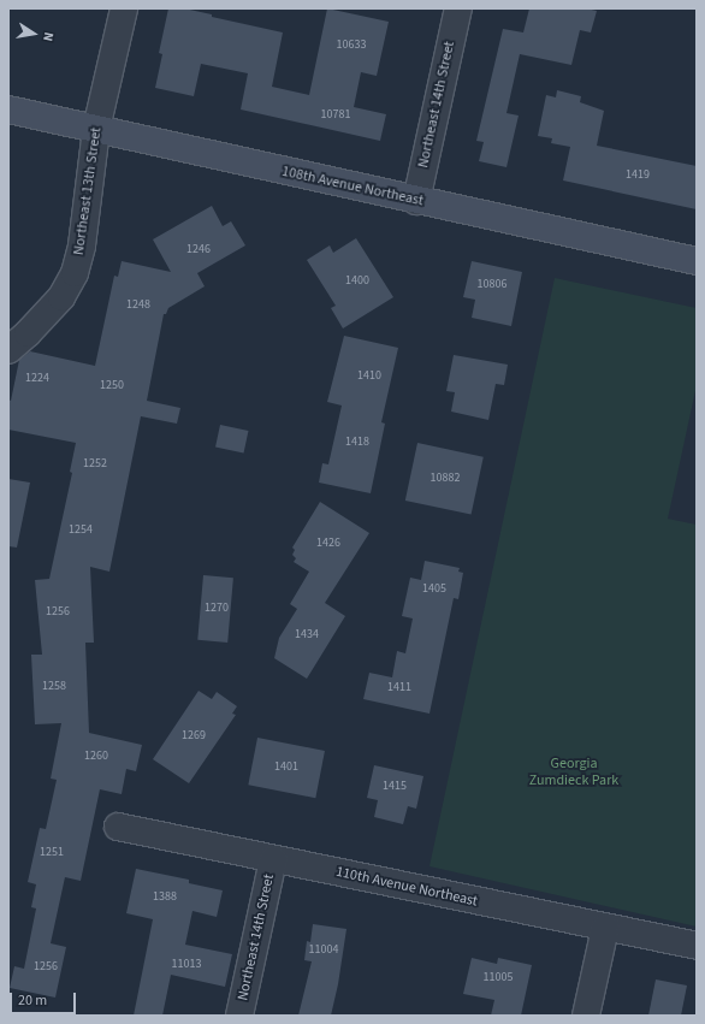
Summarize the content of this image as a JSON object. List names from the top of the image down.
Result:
{
  "streets": {
    "main road": ["108th Avenue Northeast"],
    "street": ["Northeast 14th Street", "Northeast 13th Street", "110th Avenue Northeast"]
  },
  "crossings": [
    ["Northeast 14th Street", "108th Avenue Northeast"],
    ["Northeast 14th Street", "110th Avenue Northeast"],
    ["108th Avenue Northeast", "Northeast 13th Street"]
  ],
  "parks": ["Georgia Zumdieck Park"],
  "house_numbers": [
    "10633",
    "10781",
    "1419",
    "1246",
    "1400",
    "10806",
    "1248",
    "1410",
    "1224",
    "1250",
    "1418",
    "1252",
    "10882",
    "1254",
    "1426",
    "1405",
    "1270",
    "1256",
    "1434",
    "1258",
    "1411",
    "1269",
    "1260",
    "1401",
    "1415",
    "1251",
    "1388",
    "11004",
    "11013",
    "1256",
    "11005"
  ],
  "scale_bar": "20 m",
  "north": "right"
}
